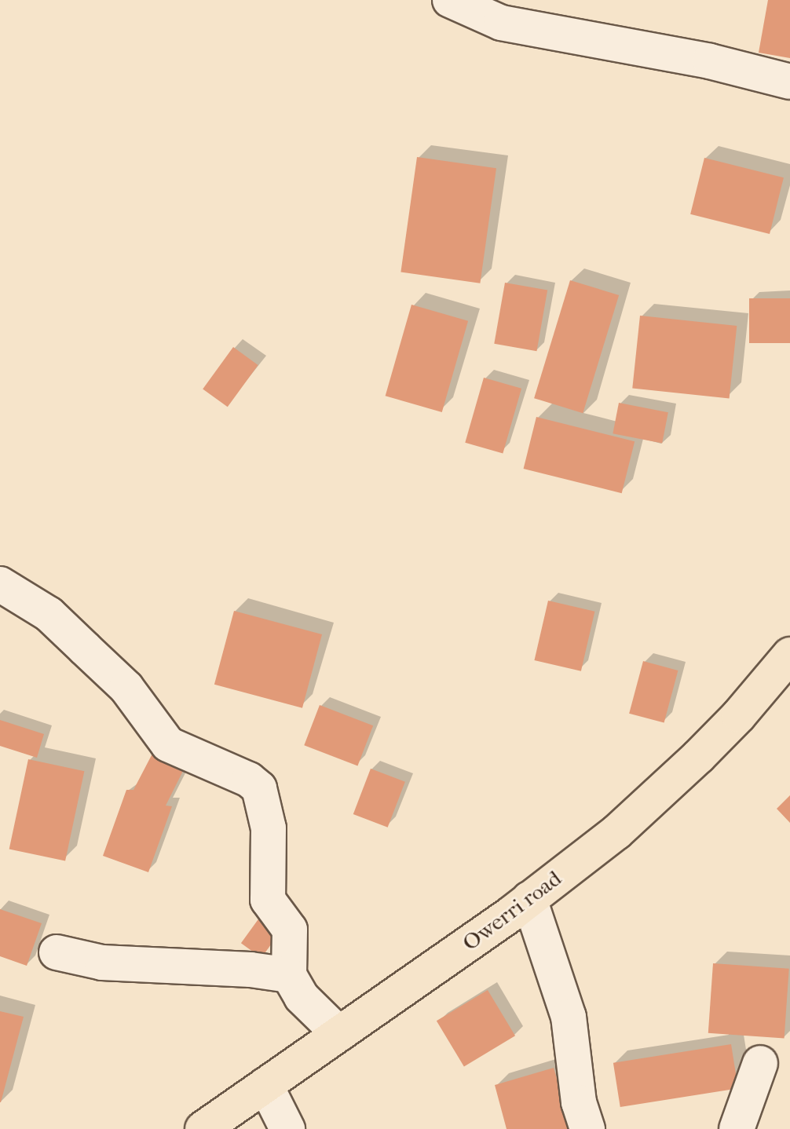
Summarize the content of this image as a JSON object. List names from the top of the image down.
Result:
{
  "streets": {
    "main road": ["Owerri road"]
  }
}
